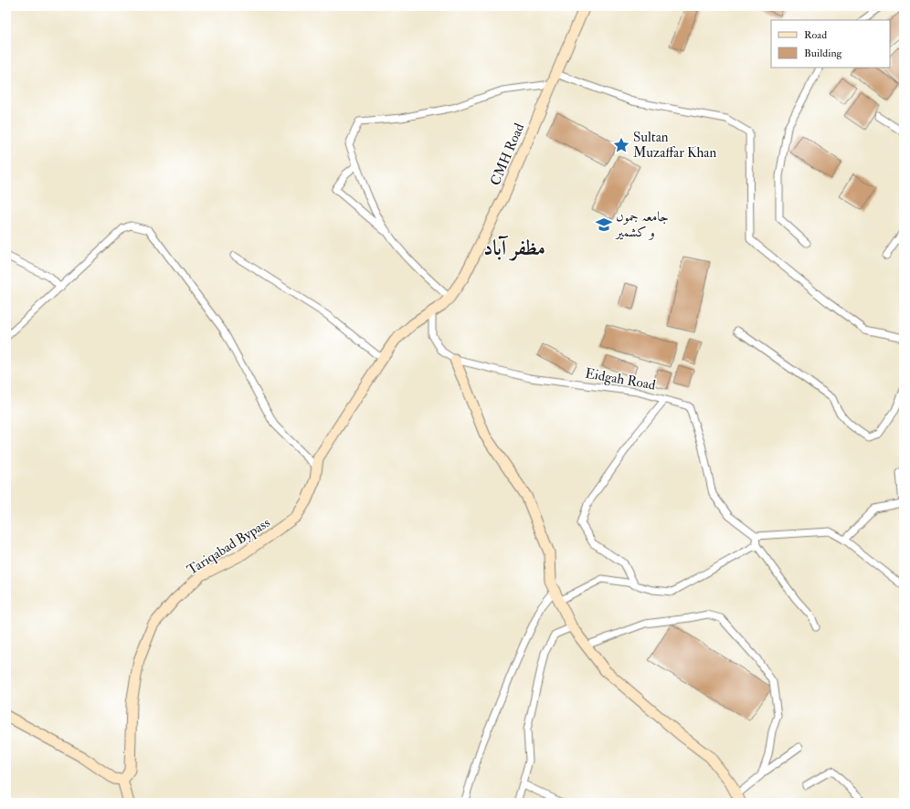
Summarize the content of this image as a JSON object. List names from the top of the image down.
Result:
{
  "streets": {
    "street": ["CMH Road", "Eidgah Road", "Tariqabad Bypass"]
  },
  "crossings": [
    ["CMH Road", "Tariqabad Bypass"],
    ["Eidgah Road", "Tariqabad Bypass"]
  ],
  "districts": ["مظفر آباد"],
  "places": {
    "place": ["Sultan Muzaffar Khan"],
    "school or university": ["جامعہ جموں و کشمیر"]
  },
  "legend": ["Road", "Building"]
}
